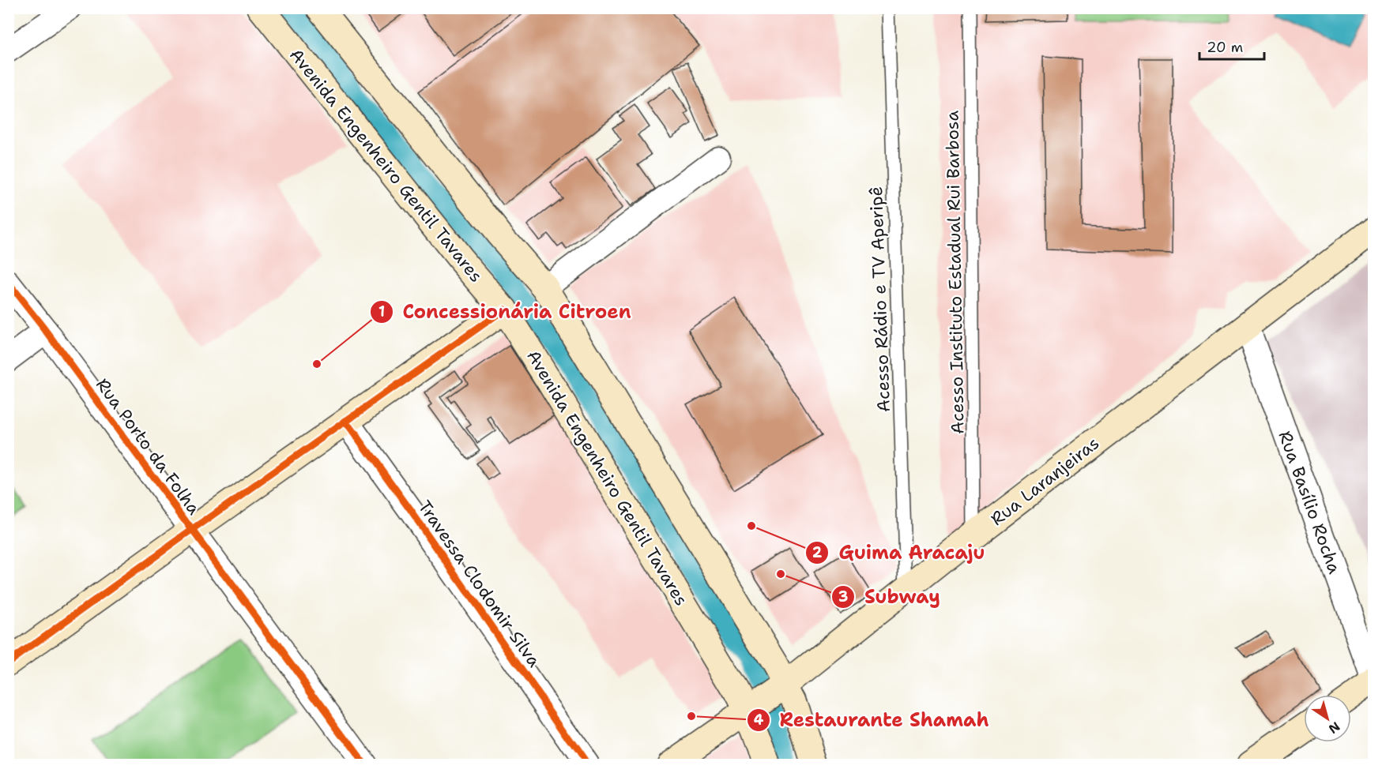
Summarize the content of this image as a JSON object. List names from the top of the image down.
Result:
{
  "streets": {
    "main road": ["Avenida Engenheiro Gentil Tavares", "Rua Laranjeiras"],
    "street": ["Rua Porto da Folha", "Rua Basílio Rocha", "Travessa Clodomir Silva"],
    "lane": ["Acesso Instituto Estadual Rui Barbosa", "Acesso Rádio e TV Aperipê"]
  },
  "crossings": [
    ["Avenida Engenheiro Gentil Tavares", "Rua Laranjeiras"],
    ["Acesso Instituto Estadual Rui Barbosa", "Rua Laranjeiras"],
    ["Acesso Rádio e TV Aperipê", "Rua Laranjeiras"],
    ["Rua Laranjeiras", "Rua Basílio Rocha"]
  ],
  "places": [
    "Concessionária Citroen",
    "Guima Aracaju",
    "Subway",
    "Restaurante Shamah"
  ],
  "scale_bar": "20 m",
  "north": "bottom right"
}
